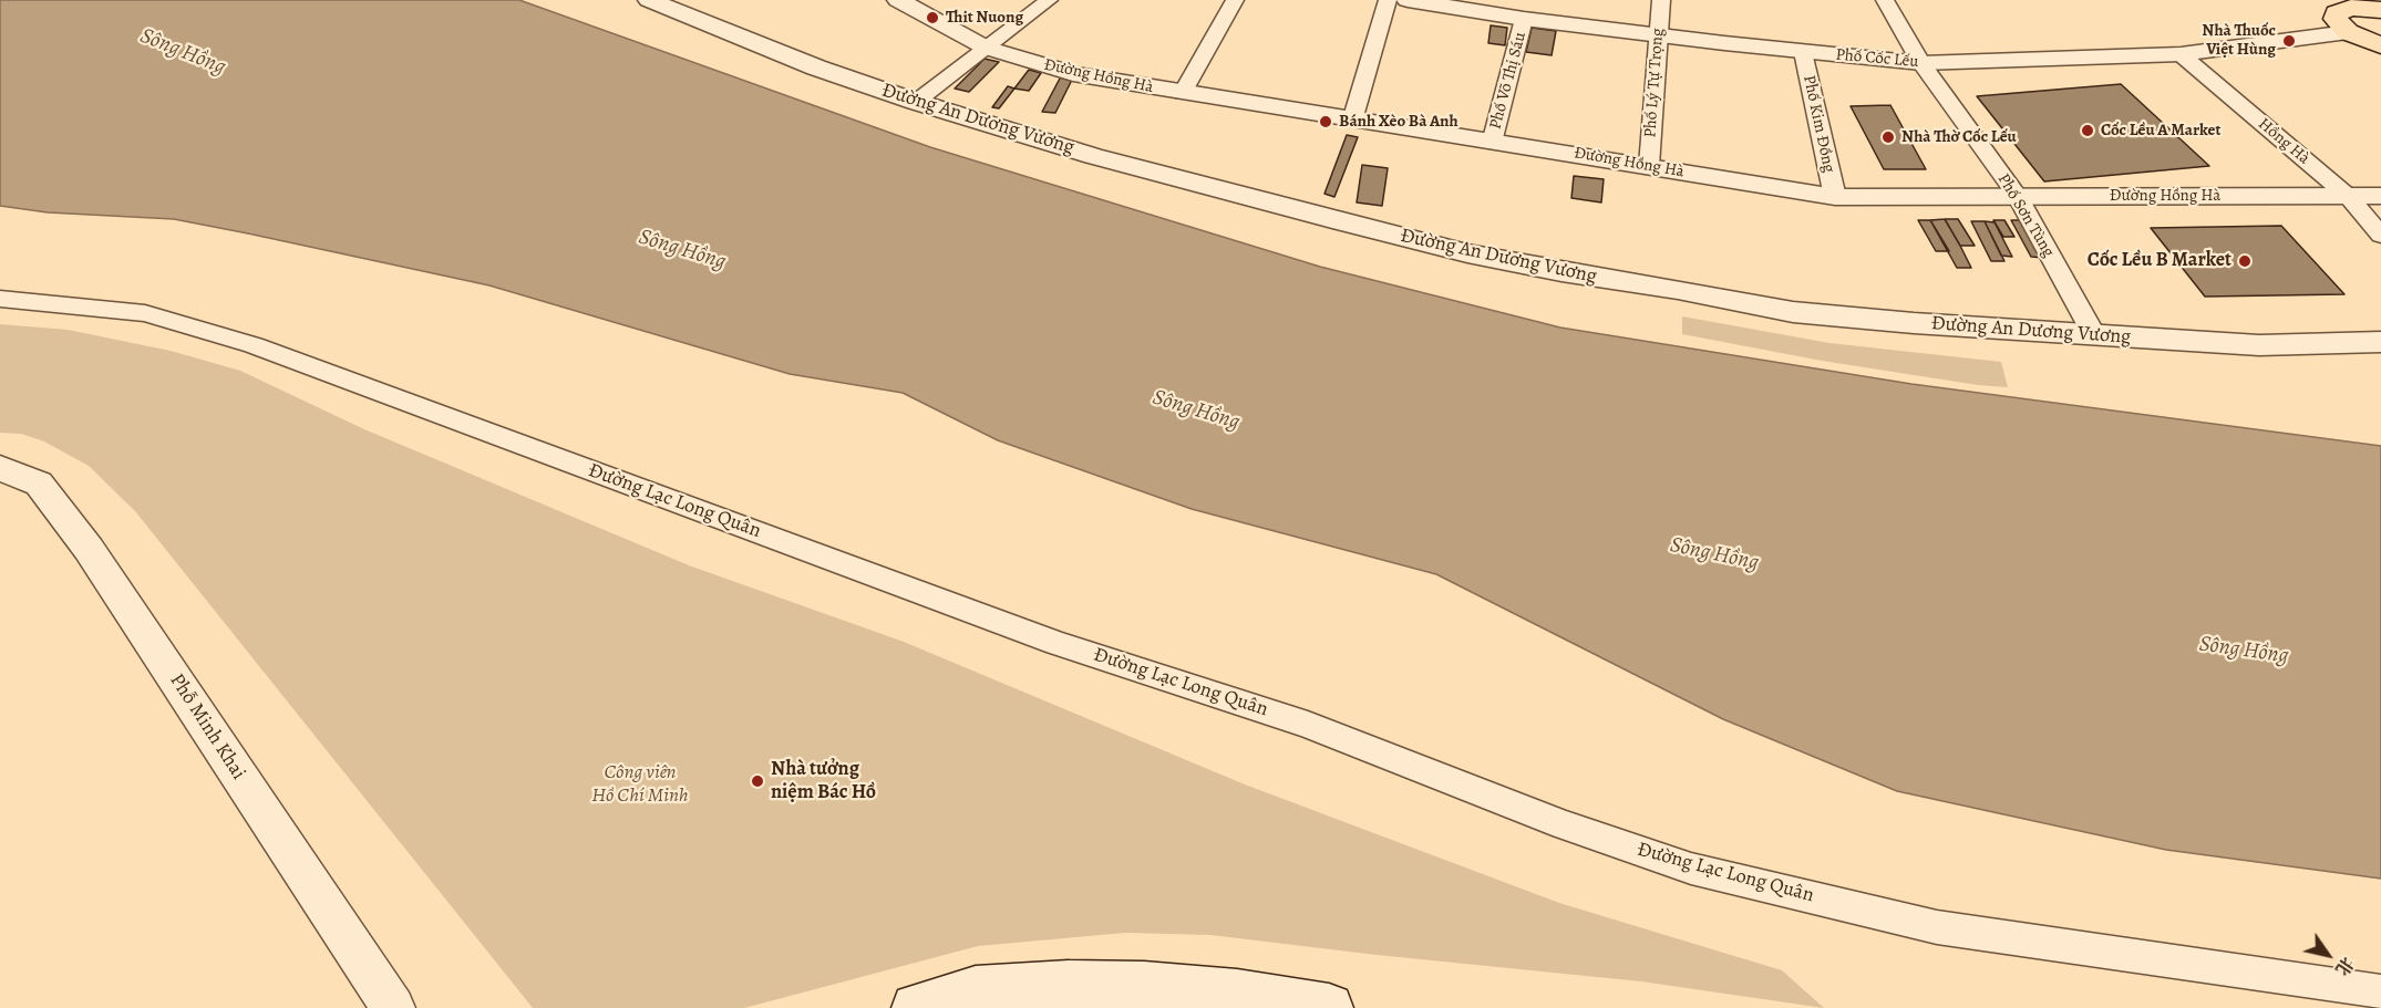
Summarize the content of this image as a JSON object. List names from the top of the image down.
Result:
{
  "streets": {
    "street": [
      "Phố Cốc Lếu",
      "Đường Hồng Hà",
      "Phố Võ Thị Sáu",
      "Phố Lý Tự Trọng",
      "Đường An Dương Vương",
      "Phố Kim Đồng",
      "Hồng Hà",
      "Phố Sơn Tùng",
      "Đường Lạc Long Quân",
      "Phỗ Minh Khai"
    ]
  },
  "crossings": [
    ["Phố Cốc Lếu", "Phố Võ Thị Sáu"],
    ["Phố Cốc Lếu", "Phố Lý Tự Trọng"],
    ["Phố Cốc Lếu", "Phố Kim Đồng"],
    ["Phố Cốc Lếu", "Hồng Hà"],
    ["Phố Cốc Lếu", "Phố Sơn Tùng"],
    ["Đường Hồng Hà", "Phố Võ Thị Sáu"],
    ["Đường Hồng Hà", "Phố Lý Tự Trọng"],
    ["Đường Hồng Hà", "Phố Kim Đồng"],
    ["Đường Hồng Hà", "Hồng Hà"],
    ["Đường Hồng Hà", "Phố Sơn Tùng"],
    ["Đường An Dương Vương", "Phố Sơn Tùng"]
  ],
  "water": ["Sông Hồng"],
  "parks": ["Công viên Hồ Chí Minh"],
  "places": [
    "Thit Nuong",
    "Nhà Thuốc Việt Hùng",
    "Bánh Xèo Bà Anh",
    "Cốc Lều A Market",
    "Nhà Thờ Cốc Lếu",
    "Cốc Lều B Market",
    "Nhà tưởng niệm Bác Hồ"
  ],
  "north": "bottom right"
}
